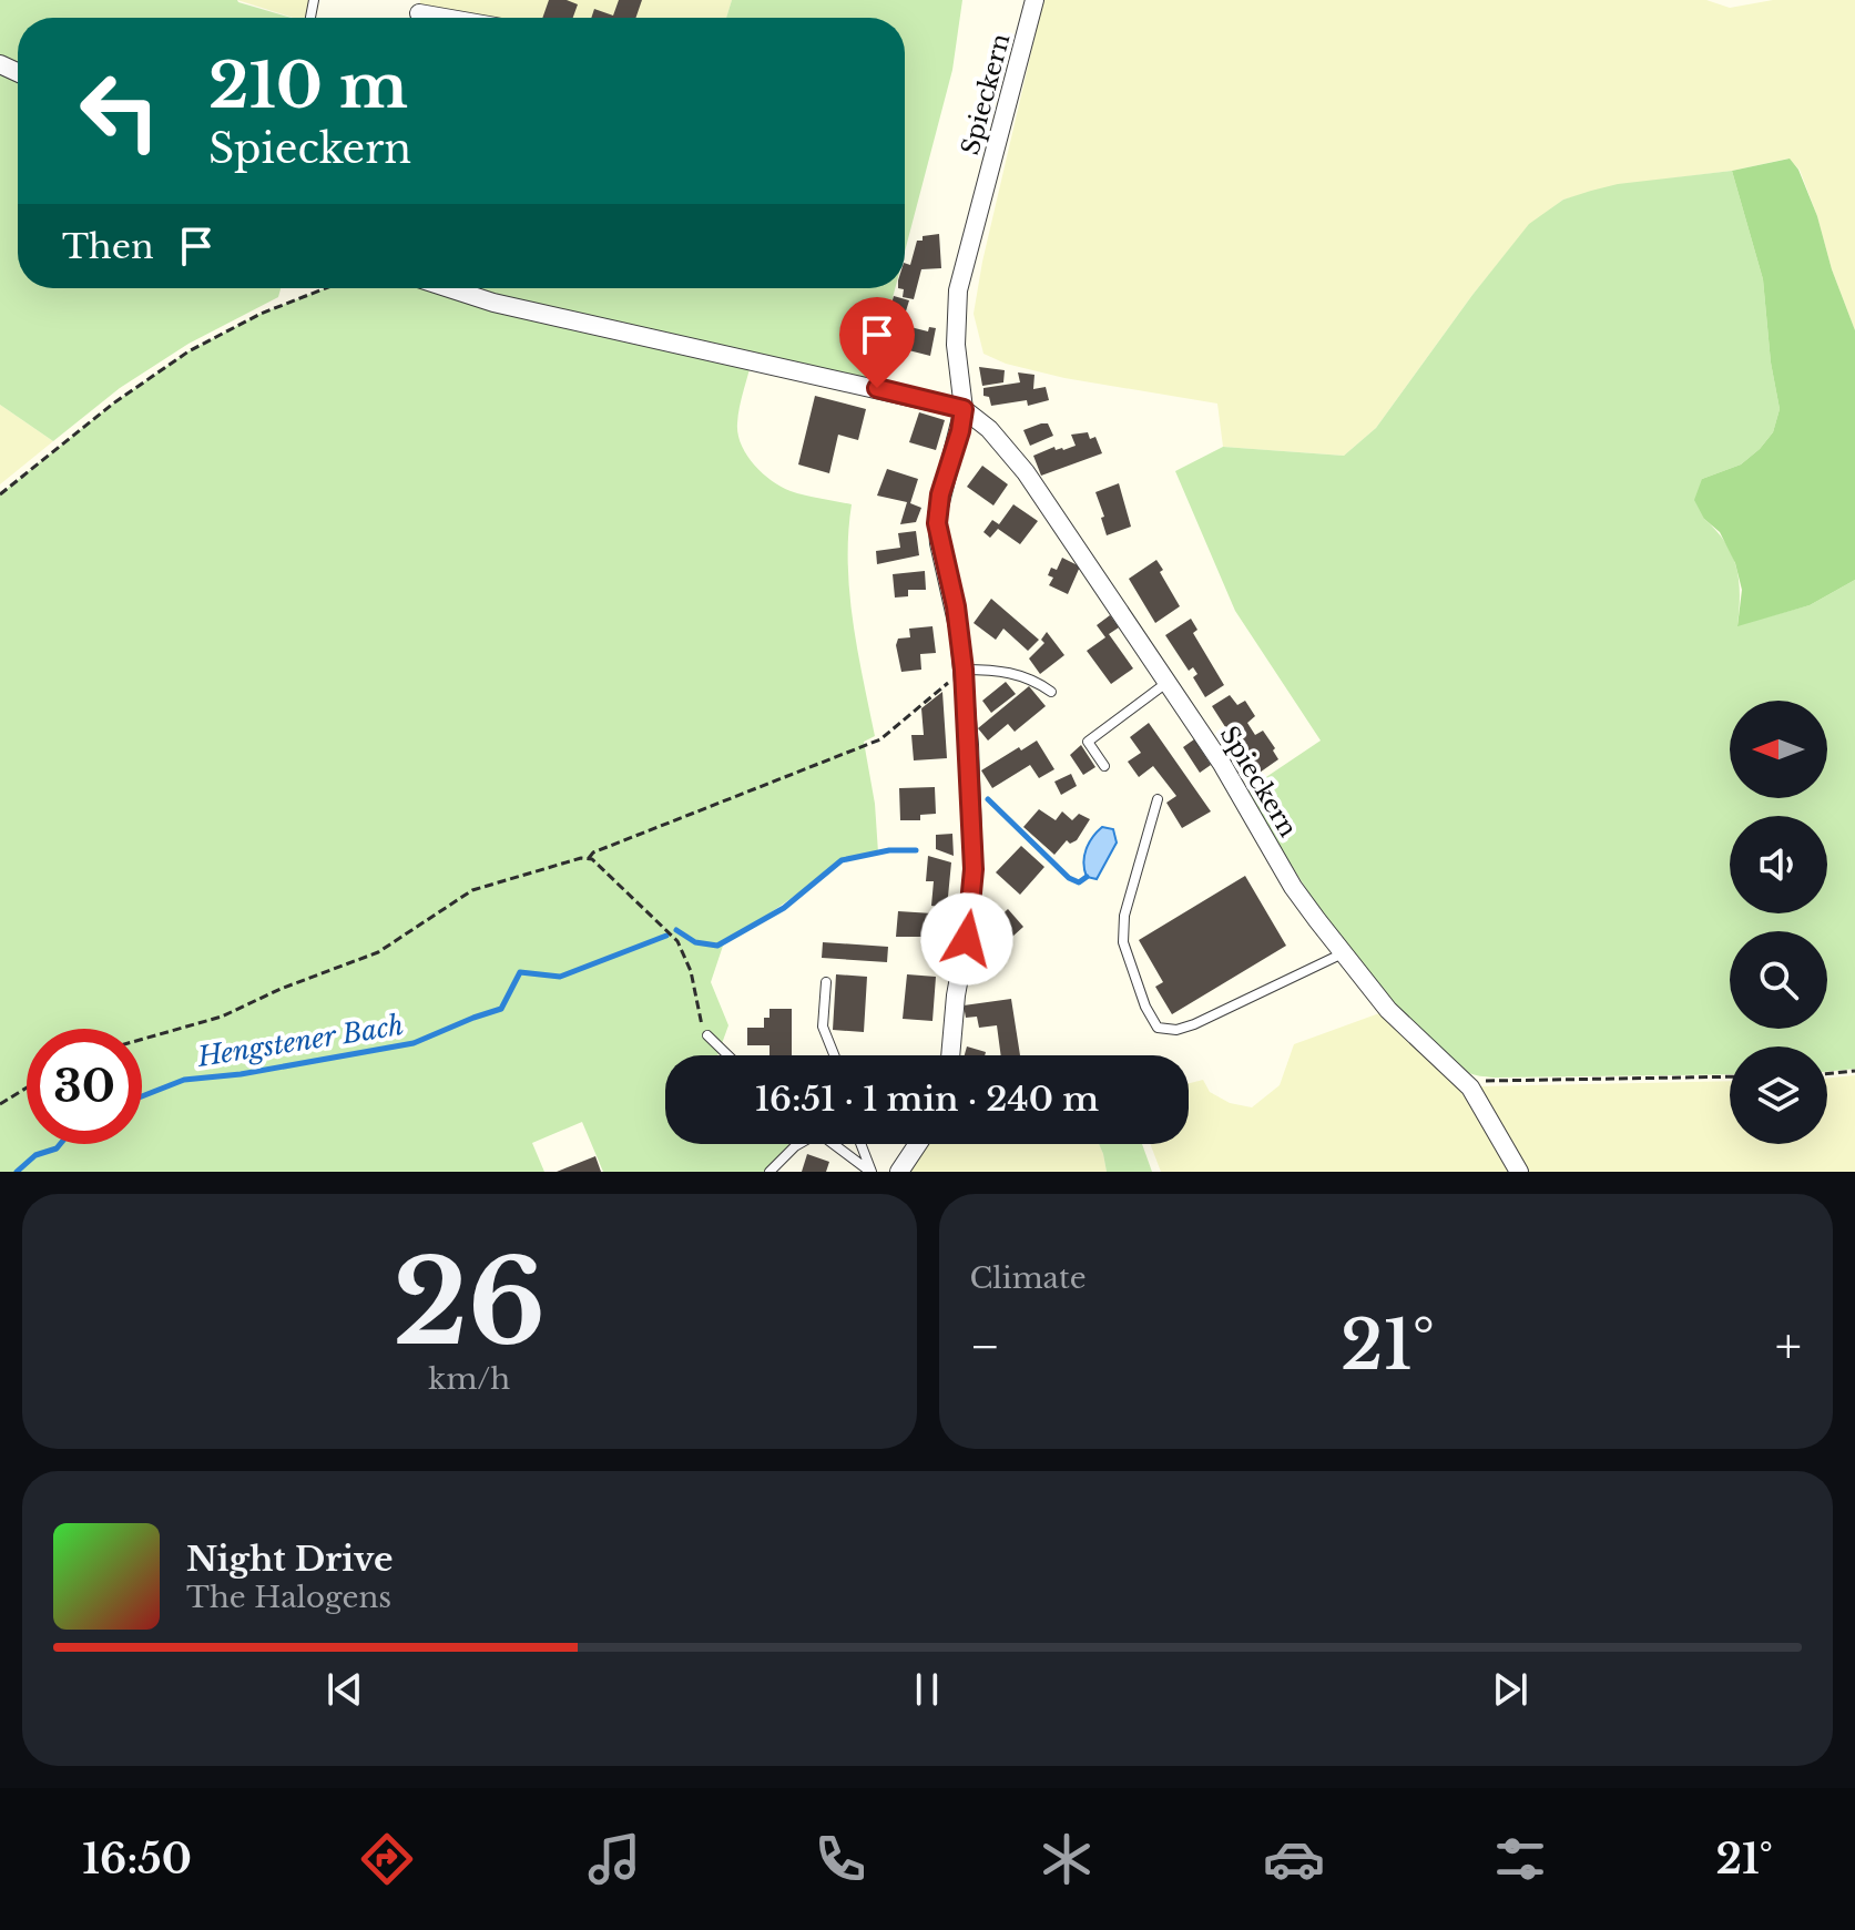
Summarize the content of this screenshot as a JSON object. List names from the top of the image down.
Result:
{
  "streets": {
    "street": ["Spieckern"]
  },
  "water": ["Hengstener Bach"],
  "north": "left",
  "page": {
    "turn": ["210 m", "Spieckern"],
    "then": "Then",
    "limit": "30",
    "trip": "16:51 · 1 min · 240 m",
    "tile": [
      ["26", "km/h"],
      "Climate"
    ],
    "heat": ["−", "21°", "+"],
    "song": ["Night Drive", "The Halogens"],
    "tabs": ["16:50", "21°"]
  }
}
